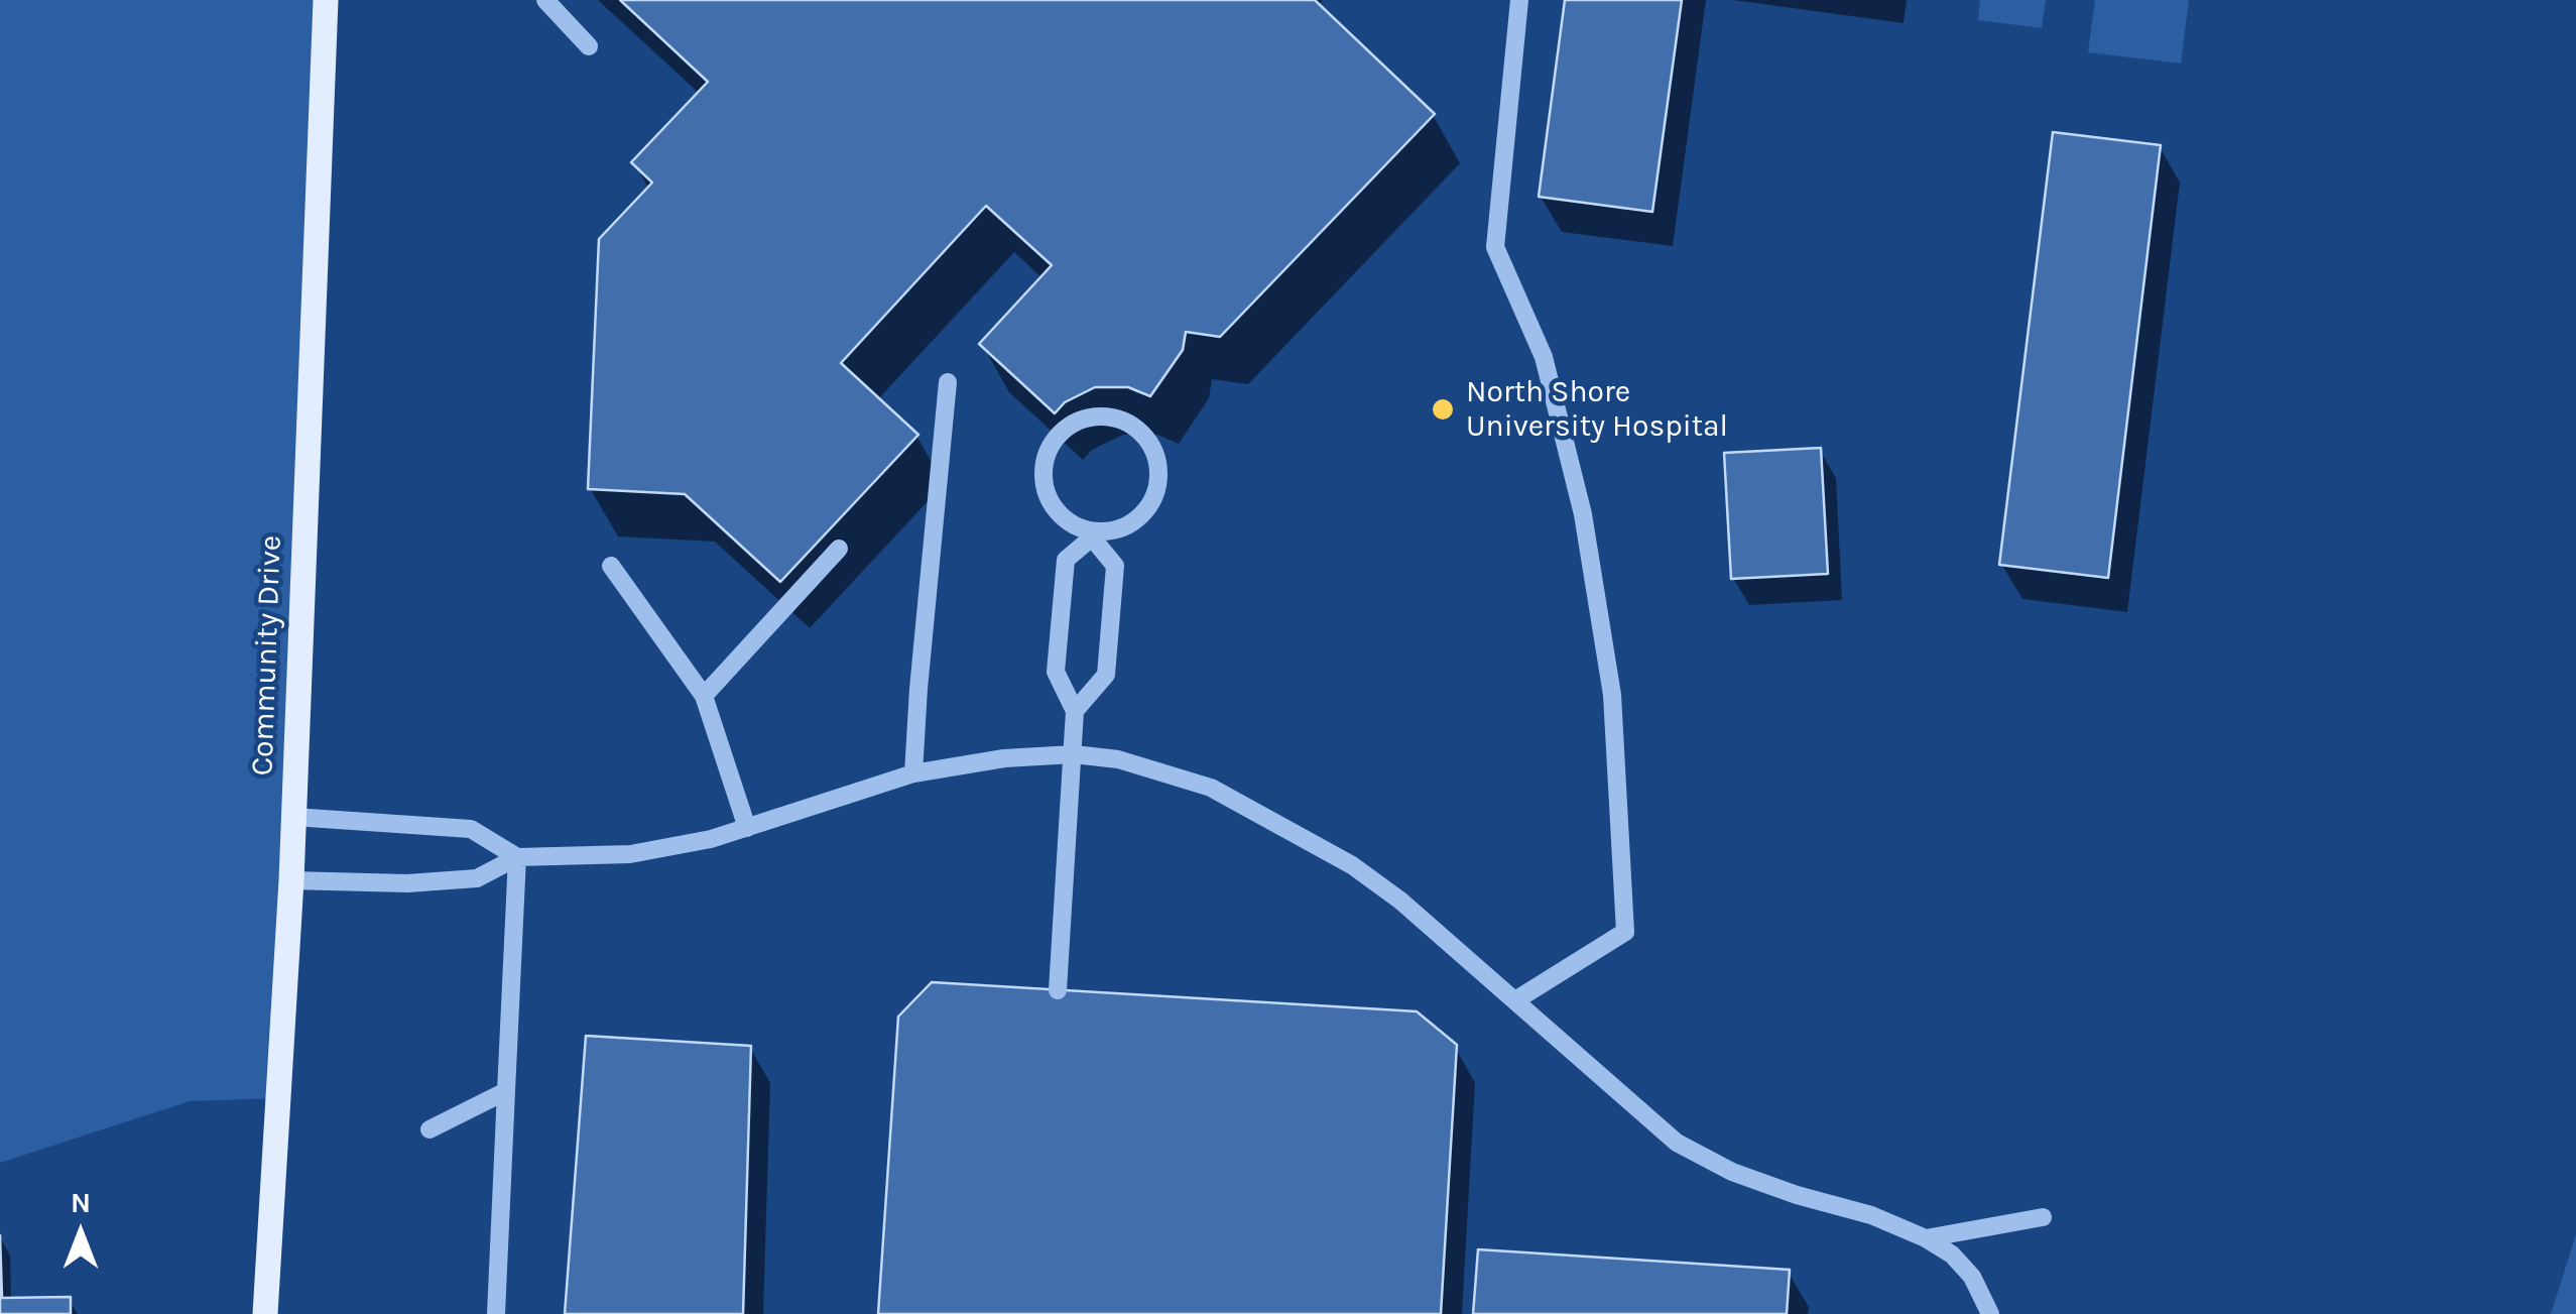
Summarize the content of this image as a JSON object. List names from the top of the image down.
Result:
{
  "streets": {
    "main road": ["Community Drive"]
  },
  "places": ["North Shore University Hospital"],
  "north": "top"
}
